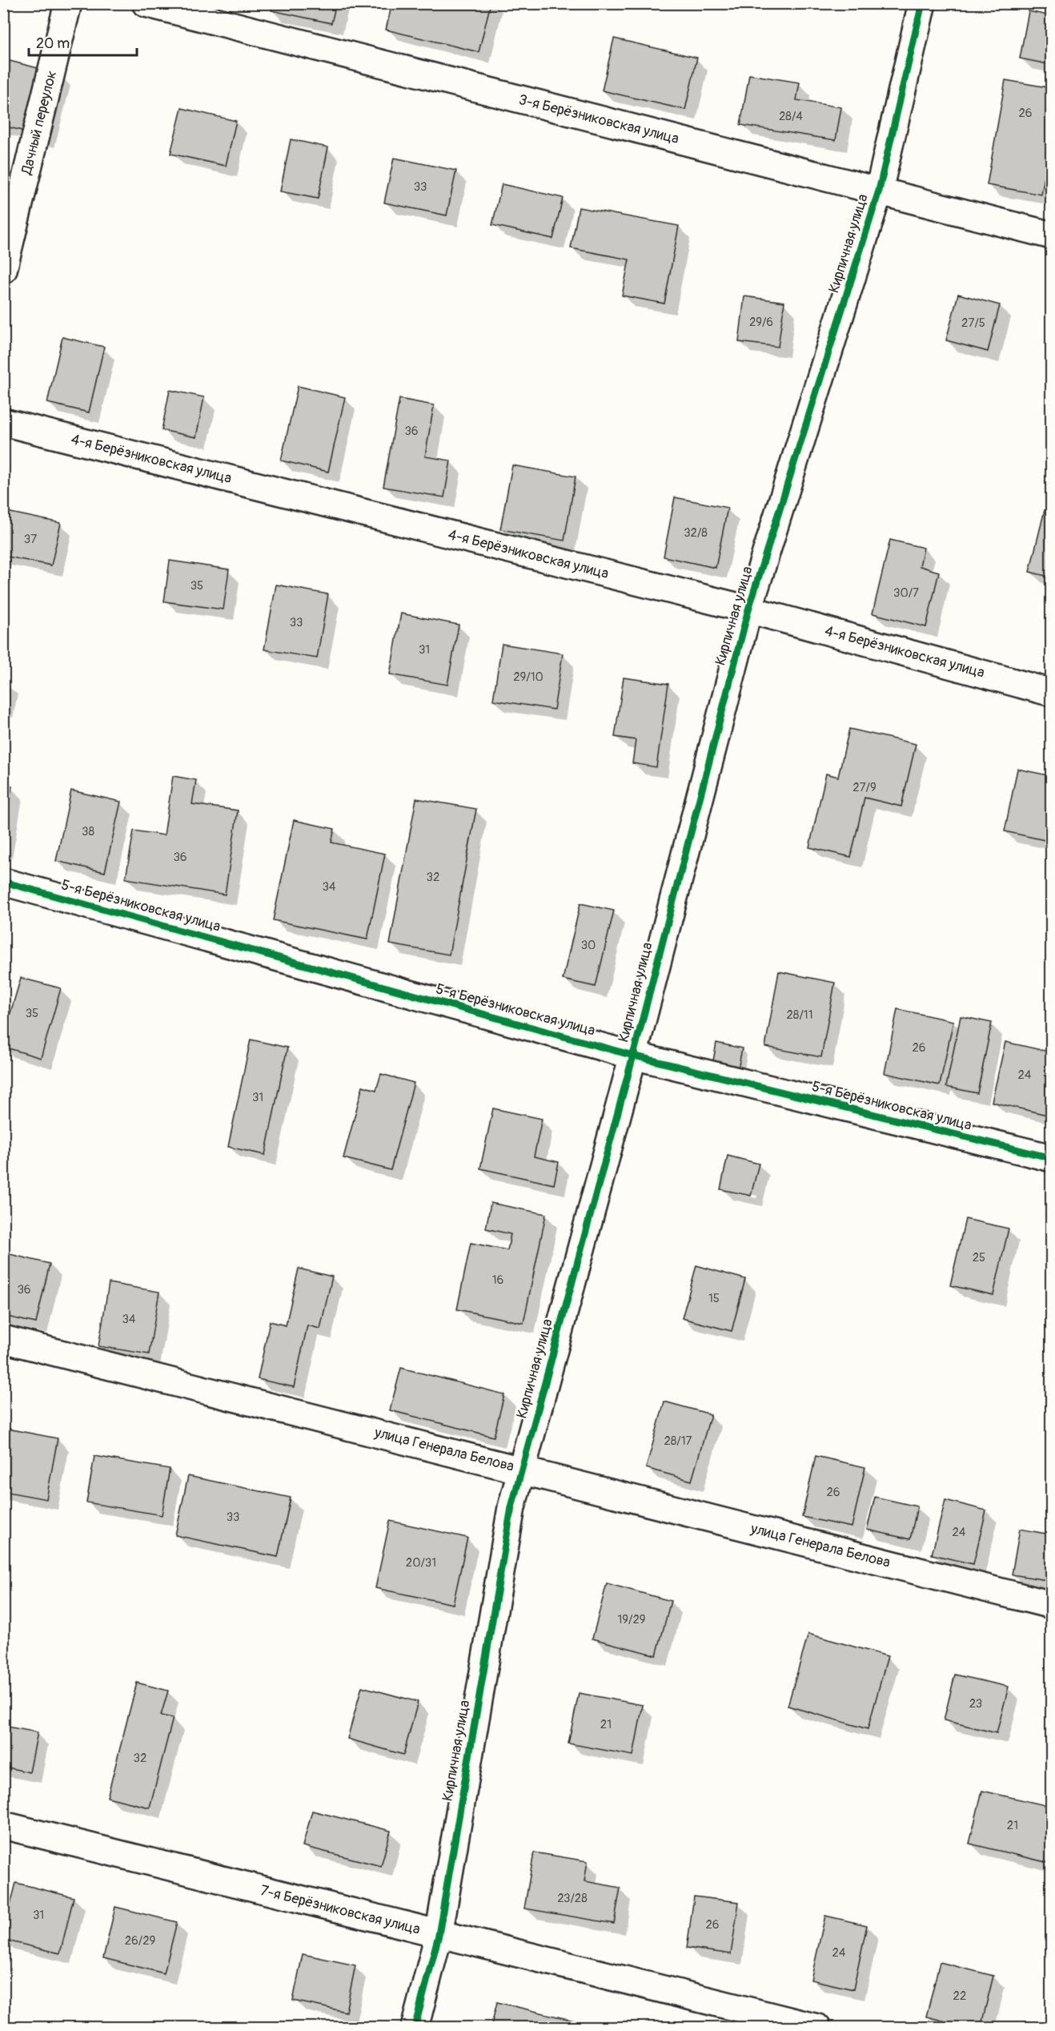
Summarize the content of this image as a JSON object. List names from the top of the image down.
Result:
{
  "streets": {
    "street": [
      "3-я Берёзниковская улица",
      "Дачный переулок",
      "Кирпичная улица",
      "4-я Берёзниковская улица",
      "5-я Берёзниковская улица",
      "улица Генерала Белова",
      "7-я Берёзниковская улица"
    ]
  },
  "crossings": [
    ["3-я Берёзниковская улица", "Кирпичная улица"],
    ["Кирпичная улица", "4-я Берёзниковская улица"],
    ["Кирпичная улица", "5-я Берёзниковская улица"],
    ["Кирпичная улица", "улица Генерала Белова"],
    ["Кирпичная улица", "7-я Берёзниковская улица"]
  ],
  "house_numbers": [
    "26",
    "28/4",
    "33",
    "29/6",
    "27/5",
    "36",
    "32/8",
    "37",
    "35",
    "30/7",
    "33",
    "31",
    "29/10",
    "27/9",
    "38",
    "36",
    "32",
    "34",
    "30",
    "35",
    "28/11",
    "26",
    "24",
    "31",
    "25",
    "16",
    "36",
    "15",
    "34",
    "28/17",
    "26",
    "33",
    "24",
    "20/31",
    "19/29",
    "23",
    "21",
    "32",
    "21",
    "23/28",
    "31",
    "26",
    "26/29",
    "24",
    "22"
  ],
  "scale_bar": "20 m"
}
